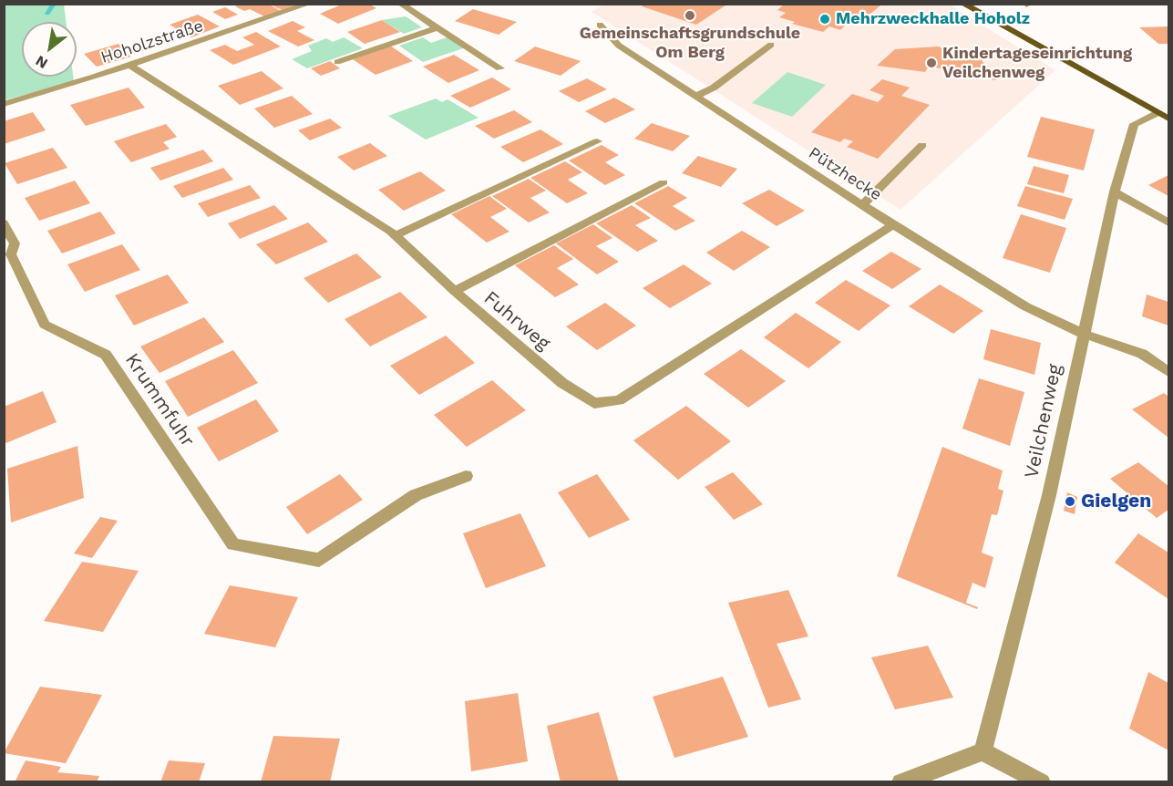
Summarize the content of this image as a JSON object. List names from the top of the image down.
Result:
{
  "streets": {
    "street": [
      "Hoholzstraße",
      "Pützhecke",
      "Fuhrweg",
      "Krummfuhr",
      "Veilchenweg"
    ]
  },
  "crossings": [
    ["Hoholzstraße", "Fuhrweg"],
    ["Pützhecke", "Fuhrweg"],
    ["Pützhecke", "Veilchenweg"]
  ],
  "places": [
    "Gemeinschaftsgrundschule Om Berg",
    "Mehrzweckhalle Hoholz",
    "Kindertageseinrichtung Veilchenweg",
    "Gielgen"
  ],
  "north": "bottom left"
}
